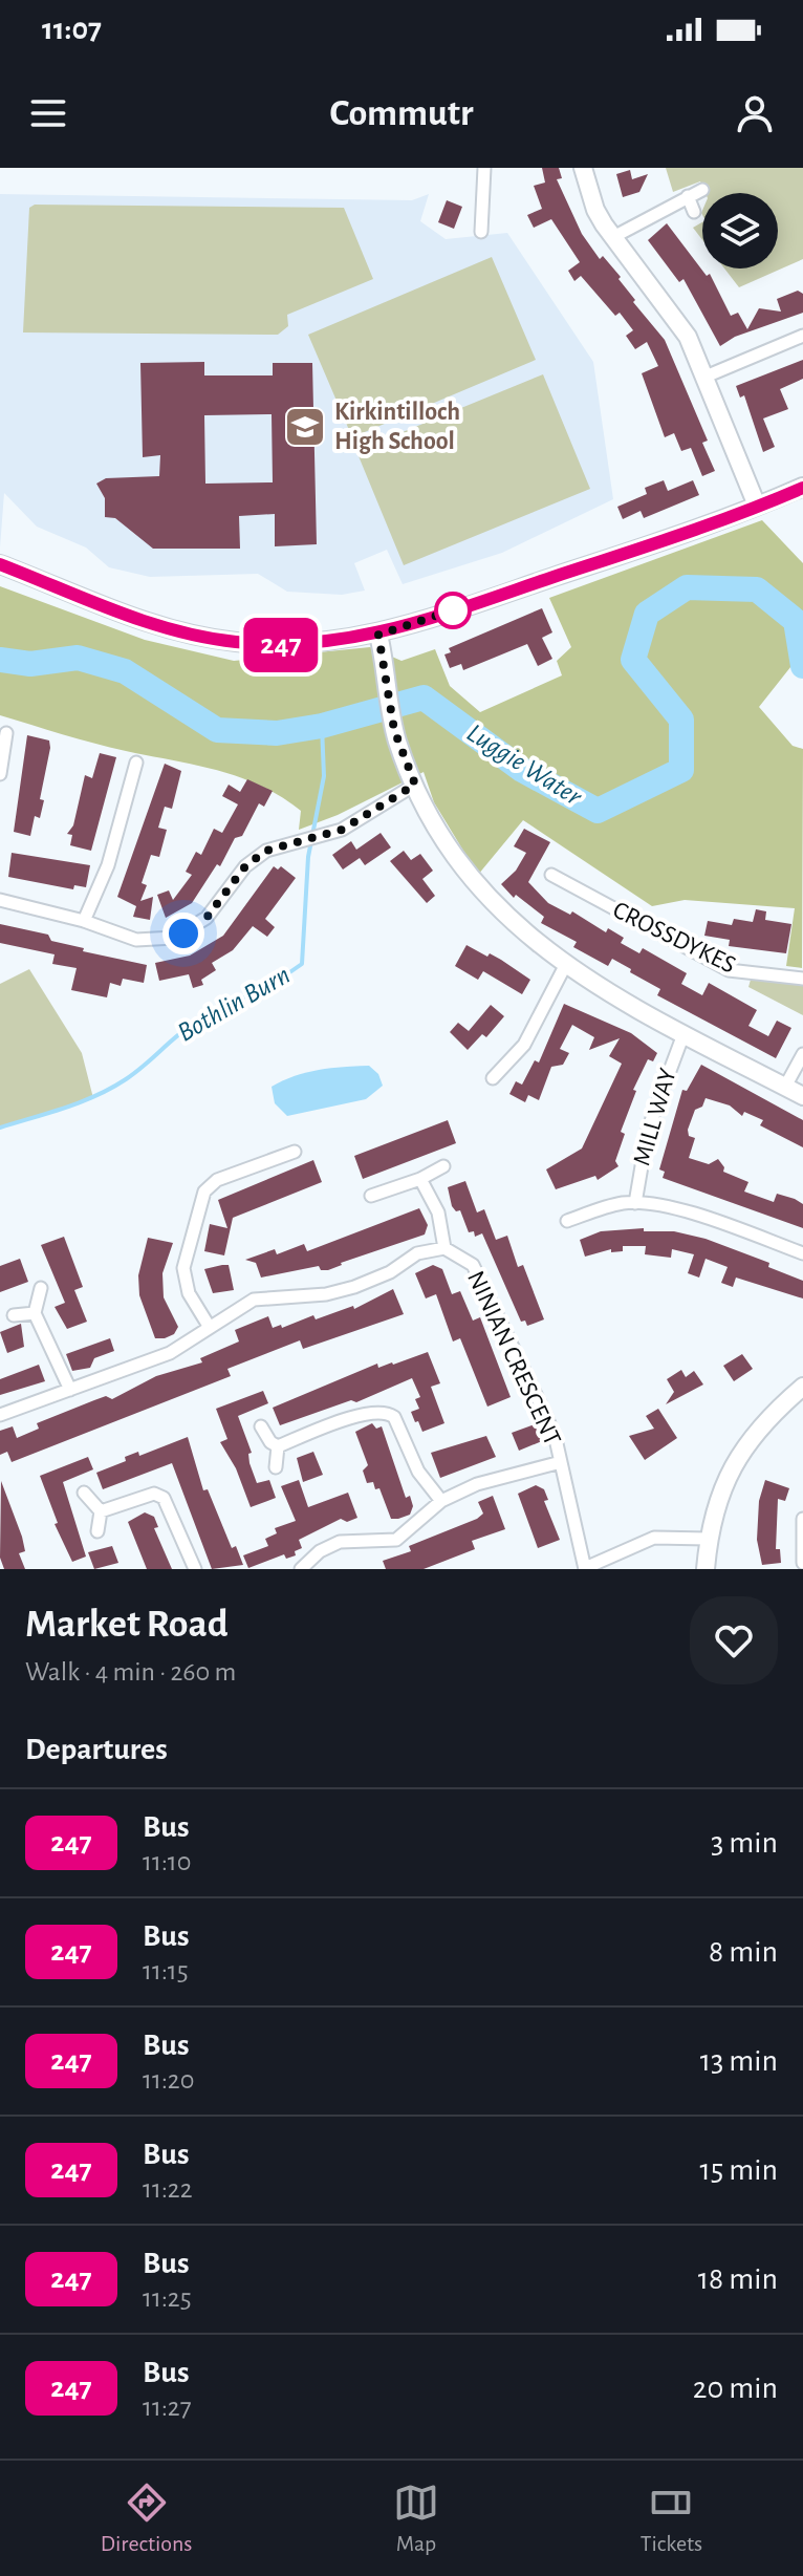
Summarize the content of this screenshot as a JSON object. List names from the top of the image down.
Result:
{
  "streets": {
    "street": ["CROSSDYKES", "MILL WAY", "NINIAN CRESCENT"]
  },
  "water": ["Luggie Water", "Bothlin Burn"],
  "places": {
    "school or university": ["Kirkintilloch High School"]
  },
  "lines": ["bus line 247"],
  "page": {
    "status": "11:07",
    "header": "Commutr",
    "on_map": "247",
    "heading": [
      ["Market Road", "Walk · 4 min · 260 m"],
      "Departures"
    ],
    "list": [
      {
        "mark": "247",
        "name": "Bus",
        "note": "11:10",
        "value": "3 min"
      },
      {
        "mark": "247",
        "name": "Bus",
        "note": "11:15",
        "value": "8 min"
      },
      {
        "mark": "247",
        "name": "Bus",
        "note": "11:20",
        "value": "13 min"
      },
      {
        "mark": "247",
        "name": "Bus",
        "note": "11:22",
        "value": "15 min"
      },
      {
        "mark": "247",
        "name": "Bus",
        "note": "11:25",
        "value": "18 min"
      },
      {
        "mark": "247",
        "name": "Bus",
        "note": "11:27",
        "value": "20 min"
      }
    ],
    "tabs": ["Directions", "Map", "Tickets"]
  }
}
